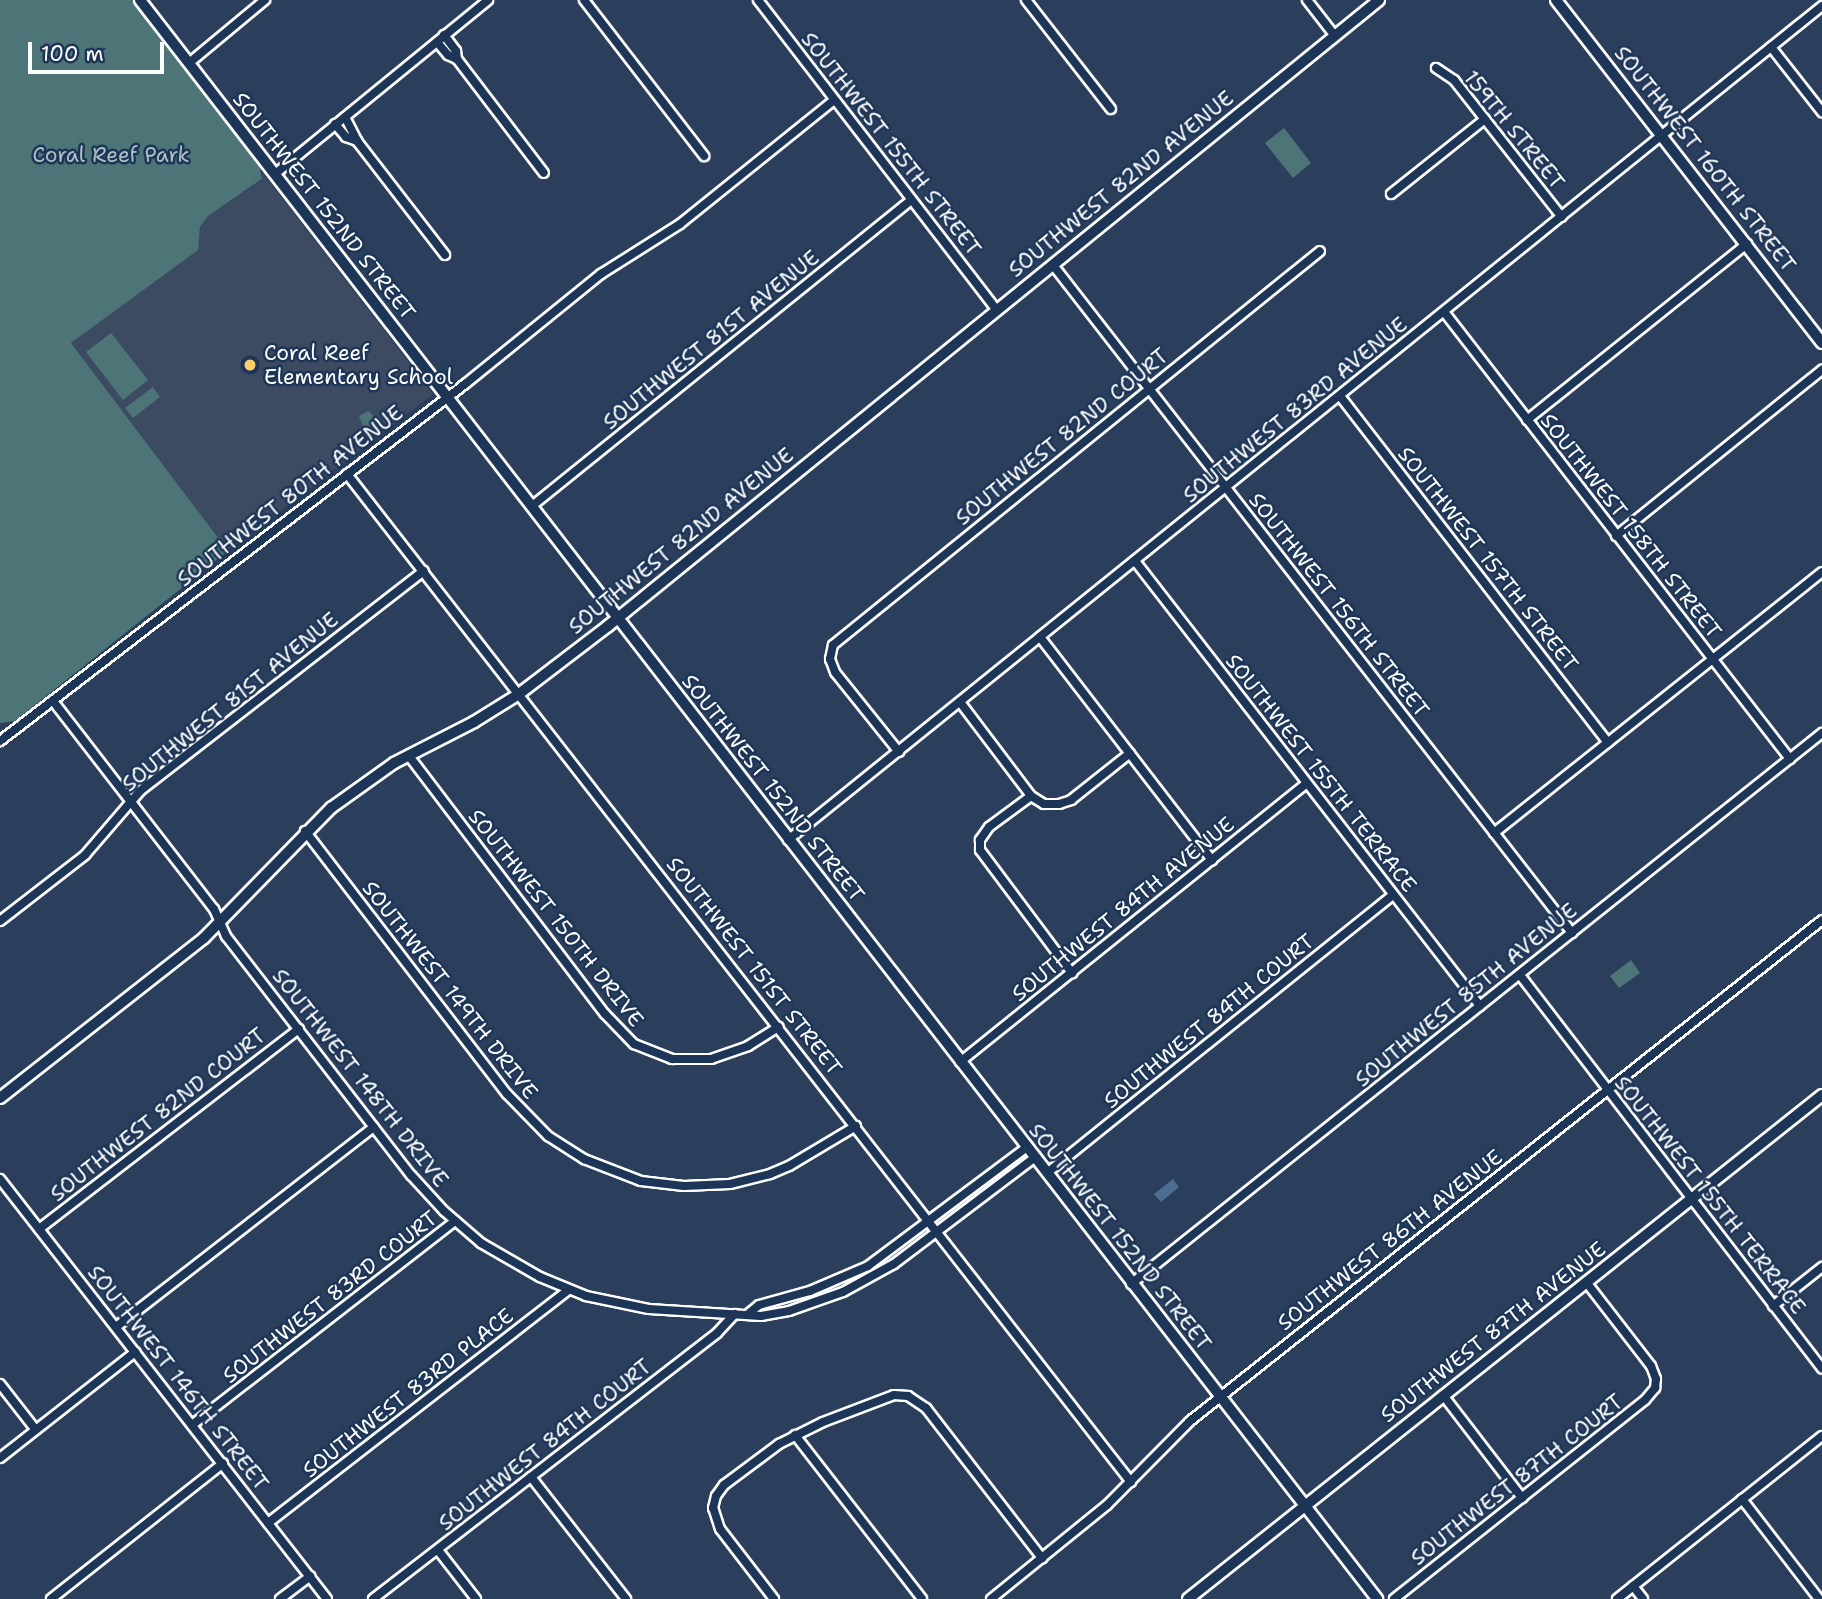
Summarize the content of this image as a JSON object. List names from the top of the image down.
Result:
{
  "streets": {
    "main road": ["SOUTHWEST 152ND STREET"],
    "street": [
      "159TH STREET",
      "SOUTHWEST 155TH STREET",
      "SOUTHWEST 160TH STREET",
      "SOUTHWEST 82ND AVENUE",
      "SOUTHWEST 81ST AVENUE",
      "SOUTHWEST 83RD AVENUE",
      "SOUTHWEST 82ND COURT",
      "SOUTHWEST 80TH AVENUE",
      "SOUTHWEST 158TH STREET",
      "SOUTHWEST 157TH STREET",
      "SOUTHWEST 156TH STREET",
      "SOUTHWEST 155TH TERRACE",
      "SOUTHWEST 84TH AVENUE",
      "SOUTHWEST 150TH DRIVE",
      "SOUTHWEST 151ST STREET",
      "SOUTHWEST 149TH DRIVE",
      "SOUTHWEST 85TH AVENUE",
      "SOUTHWEST 84TH COURT",
      "SOUTHWEST 148TH DRIVE",
      "SOUTHWEST 86TH AVENUE",
      "SOUTHWEST 83RD COURT",
      "SOUTHWEST 87TH AVENUE",
      "SOUTHWEST 146TH STREET",
      "SOUTHWEST 83RD PLACE",
      "SOUTHWEST 87TH COURT"
    ]
  },
  "crossings": [
    ["159TH STREET", "SOUTHWEST 83RD AVENUE"],
    ["SOUTHWEST 155TH STREET", "SOUTHWEST 82ND AVENUE"],
    ["SOUTHWEST 155TH STREET", "SOUTHWEST 81ST AVENUE"],
    ["SOUTHWEST 155TH STREET", "SOUTHWEST 80TH AVENUE"],
    ["SOUTHWEST 160TH STREET", "SOUTHWEST 83RD AVENUE"],
    ["SOUTHWEST 82ND AVENUE", "SOUTHWEST 152ND STREET"],
    ["SOUTHWEST 82ND AVENUE", "SOUTHWEST 156TH STREET"],
    ["SOUTHWEST 82ND AVENUE", "SOUTHWEST 150TH DRIVE"],
    ["SOUTHWEST 82ND AVENUE", "SOUTHWEST 151ST STREET"],
    ["SOUTHWEST 82ND AVENUE", "SOUTHWEST 149TH DRIVE"],
    ["SOUTHWEST 82ND AVENUE", "SOUTHWEST 148TH DRIVE"],
    ["SOUTHWEST 152ND STREET", "SOUTHWEST 81ST AVENUE"],
    ["SOUTHWEST 152ND STREET", "SOUTHWEST 83RD AVENUE"],
    ["SOUTHWEST 152ND STREET", "SOUTHWEST 80TH AVENUE"],
    ["SOUTHWEST 152ND STREET", "SOUTHWEST 84TH AVENUE"],
    ["SOUTHWEST 152ND STREET", "SOUTHWEST 85TH AVENUE"],
    ["SOUTHWEST 152ND STREET", "SOUTHWEST 84TH COURT"],
    ["SOUTHWEST 152ND STREET", "SOUTHWEST 86TH AVENUE"],
    ["SOUTHWEST 152ND STREET", "SOUTHWEST 87TH AVENUE"],
    ["SOUTHWEST 81ST AVENUE", "SOUTHWEST 151ST STREET"],
    ["SOUTHWEST 81ST AVENUE", "SOUTHWEST 148TH DRIVE"],
    ["SOUTHWEST 83RD AVENUE", "SOUTHWEST 82ND COURT"],
    ["SOUTHWEST 83RD AVENUE", "SOUTHWEST 158TH STREET"],
    ["SOUTHWEST 83RD AVENUE", "SOUTHWEST 157TH STREET"],
    ["SOUTHWEST 83RD AVENUE", "SOUTHWEST 156TH STREET"],
    ["SOUTHWEST 83RD AVENUE", "SOUTHWEST 155TH TERRACE"],
    ["SOUTHWEST 82ND COURT", "SOUTHWEST 156TH STREET"],
    ["SOUTHWEST 82ND COURT", "SOUTHWEST 148TH DRIVE"],
    ["SOUTHWEST 82ND COURT", "SOUTHWEST 146TH STREET"],
    ["SOUTHWEST 80TH AVENUE", "SOUTHWEST 151ST STREET"],
    ["SOUTHWEST 80TH AVENUE", "SOUTHWEST 148TH DRIVE"],
    ["SOUTHWEST 158TH STREET", "SOUTHWEST 85TH AVENUE"],
    ["SOUTHWEST 156TH STREET", "SOUTHWEST 85TH AVENUE"],
    ["SOUTHWEST 155TH TERRACE", "SOUTHWEST 84TH AVENUE"],
    ["SOUTHWEST 155TH TERRACE", "SOUTHWEST 85TH AVENUE"],
    ["SOUTHWEST 155TH TERRACE", "SOUTHWEST 84TH COURT"],
    ["SOUTHWEST 155TH TERRACE", "SOUTHWEST 86TH AVENUE"],
    ["SOUTHWEST 155TH TERRACE", "SOUTHWEST 87TH AVENUE"],
    ["SOUTHWEST 150TH DRIVE", "SOUTHWEST 151ST STREET"],
    ["SOUTHWEST 151ST STREET", "SOUTHWEST 149TH DRIVE"],
    ["SOUTHWEST 151ST STREET", "SOUTHWEST 86TH AVENUE"],
    ["SOUTHWEST 84TH COURT", "SOUTHWEST 148TH DRIVE"],
    ["SOUTHWEST 148TH DRIVE", "SOUTHWEST 83RD COURT"],
    ["SOUTHWEST 148TH DRIVE", "SOUTHWEST 83RD PLACE"],
    ["SOUTHWEST 83RD COURT", "SOUTHWEST 146TH STREET"],
    ["SOUTHWEST 87TH AVENUE", "SOUTHWEST 87TH COURT"],
    ["SOUTHWEST 146TH STREET", "SOUTHWEST 83RD PLACE"]
  ],
  "parks": ["Coral Reef Park"],
  "places": ["Coral Reef Elementary School"],
  "scale_bar": "100 m"
}
